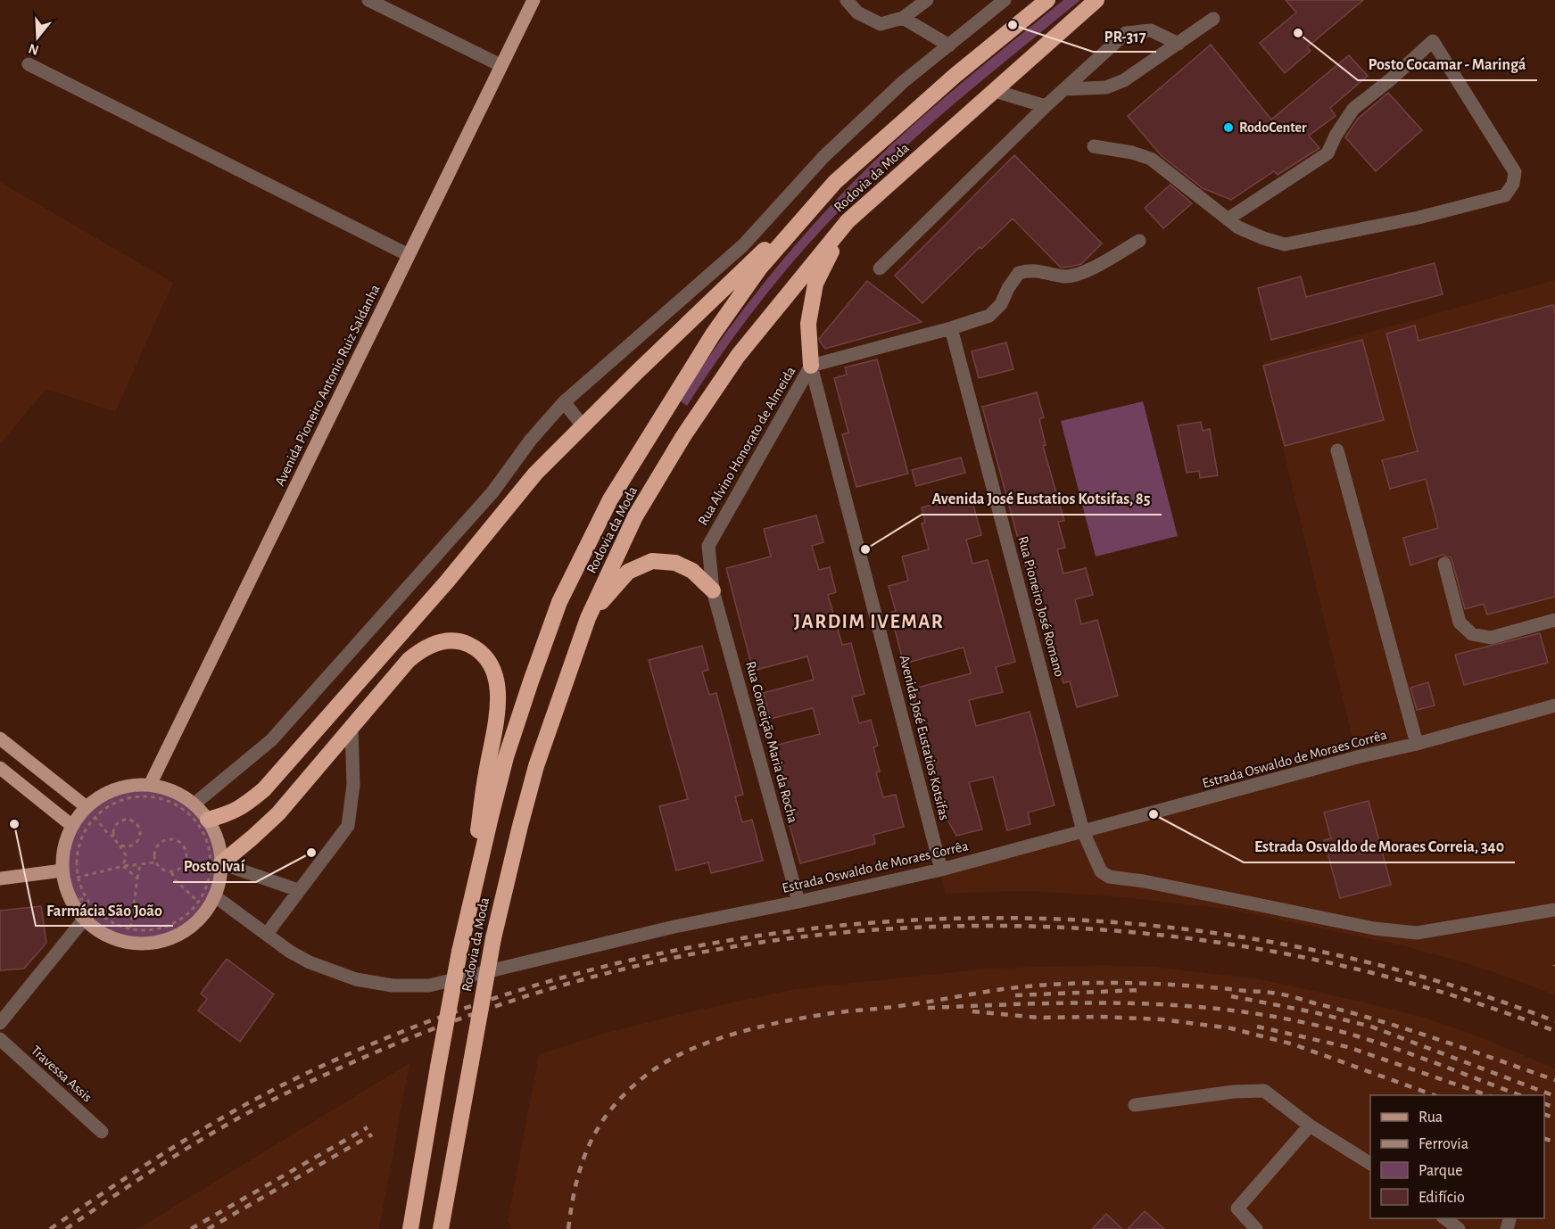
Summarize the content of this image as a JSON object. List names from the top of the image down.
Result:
{
  "streets": {
    "highway": ["Rodovia da Moda"],
    "main road": ["Avenida Pioneiro Antonio Ruiz Saldanha"],
    "street": [
      "Rua Alvino Honorato de Almeida",
      "Rua Pioneiro José Romano",
      "Avenida José Eustatios Kotsifas",
      "Rua Conceição Maria da Rocha",
      "Estrada Oswaldo de Moraes Corrêa",
      "Travessa Assis"
    ]
  },
  "crossings": [
    ["Rua Alvino Honorato de Almeida", "Rua Pioneiro José Romano"],
    ["Rua Alvino Honorato de Almeida", "Avenida José Eustatios Kotsifas"],
    ["Rua Alvino Honorato de Almeida", "Rua Conceição Maria da Rocha"],
    ["Rua Pioneiro José Romano", "Estrada Oswaldo de Moraes Corrêa"],
    ["Avenida José Eustatios Kotsifas", "Estrada Oswaldo de Moraes Corrêa"],
    ["Rua Conceição Maria da Rocha", "Estrada Oswaldo de Moraes Corrêa"]
  ],
  "districts": ["JARDIM IVEMAR"],
  "places": [
    "PR-317",
    "Posto Cocamar - Maringá",
    "RodoCenter",
    "Avenida José Eustatios Kotsifas, 85",
    "Estrada Osvaldo de Moraes Correia, 340",
    "Farmácia São João",
    "Posto Ivaí"
  ],
  "legend": [
    "Rua",
    "Ferrovia",
    "Parque",
    "Edifício"
  ],
  "north": "bottom"
}
